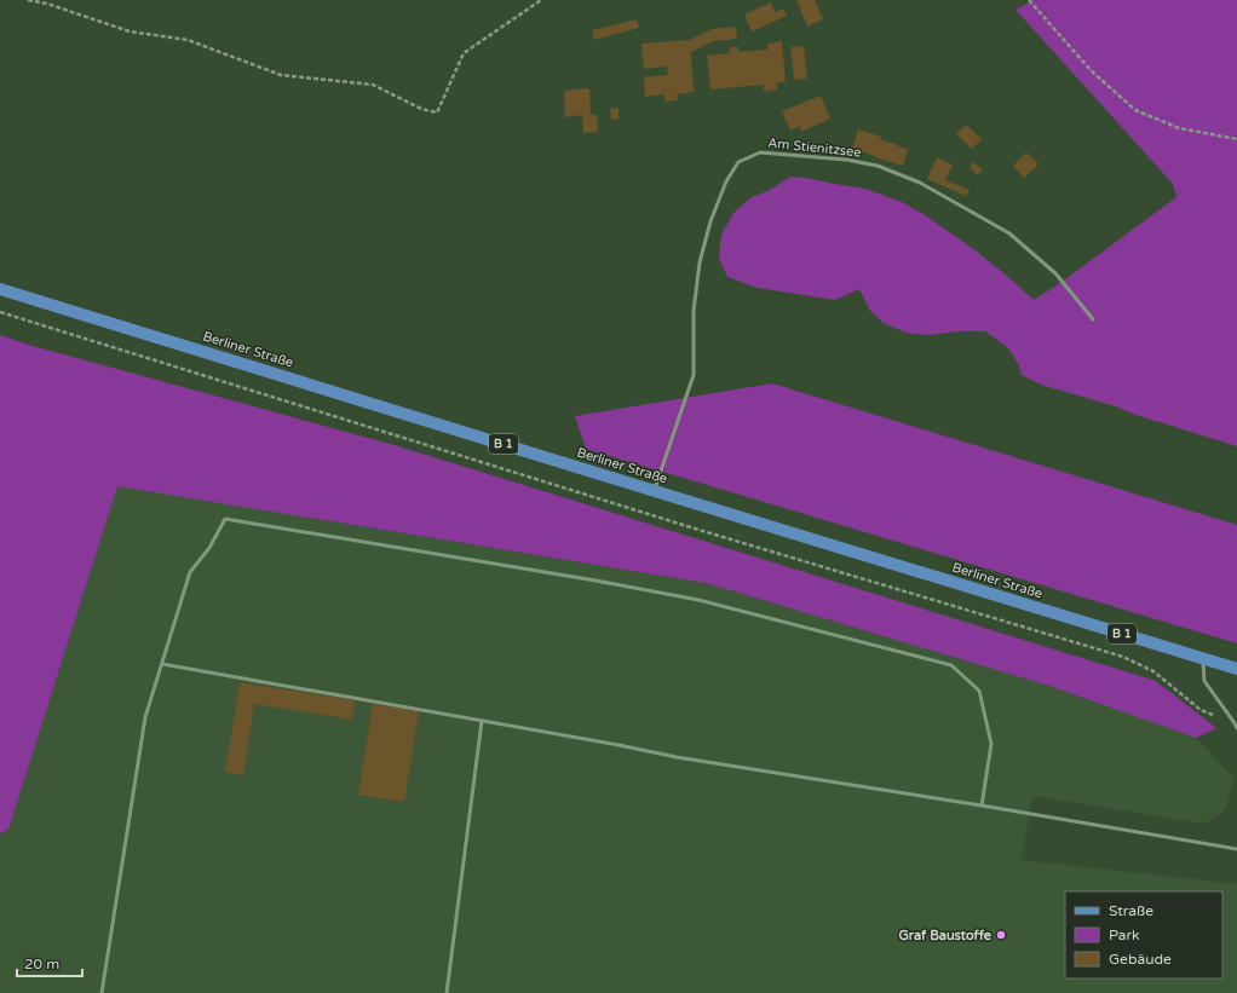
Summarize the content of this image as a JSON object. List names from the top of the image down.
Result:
{
  "streets": {
    "main road": ["Berliner Straße", "B 1"],
    "lane": ["Am Stienitzsee"]
  },
  "crossings": [
    ["Am Stienitzsee", "Berliner Straße"]
  ],
  "places": ["Graf Baustoffe"],
  "legend": ["Straße", "Park", "Gebäude"],
  "scale_bar": "20 m"
}
